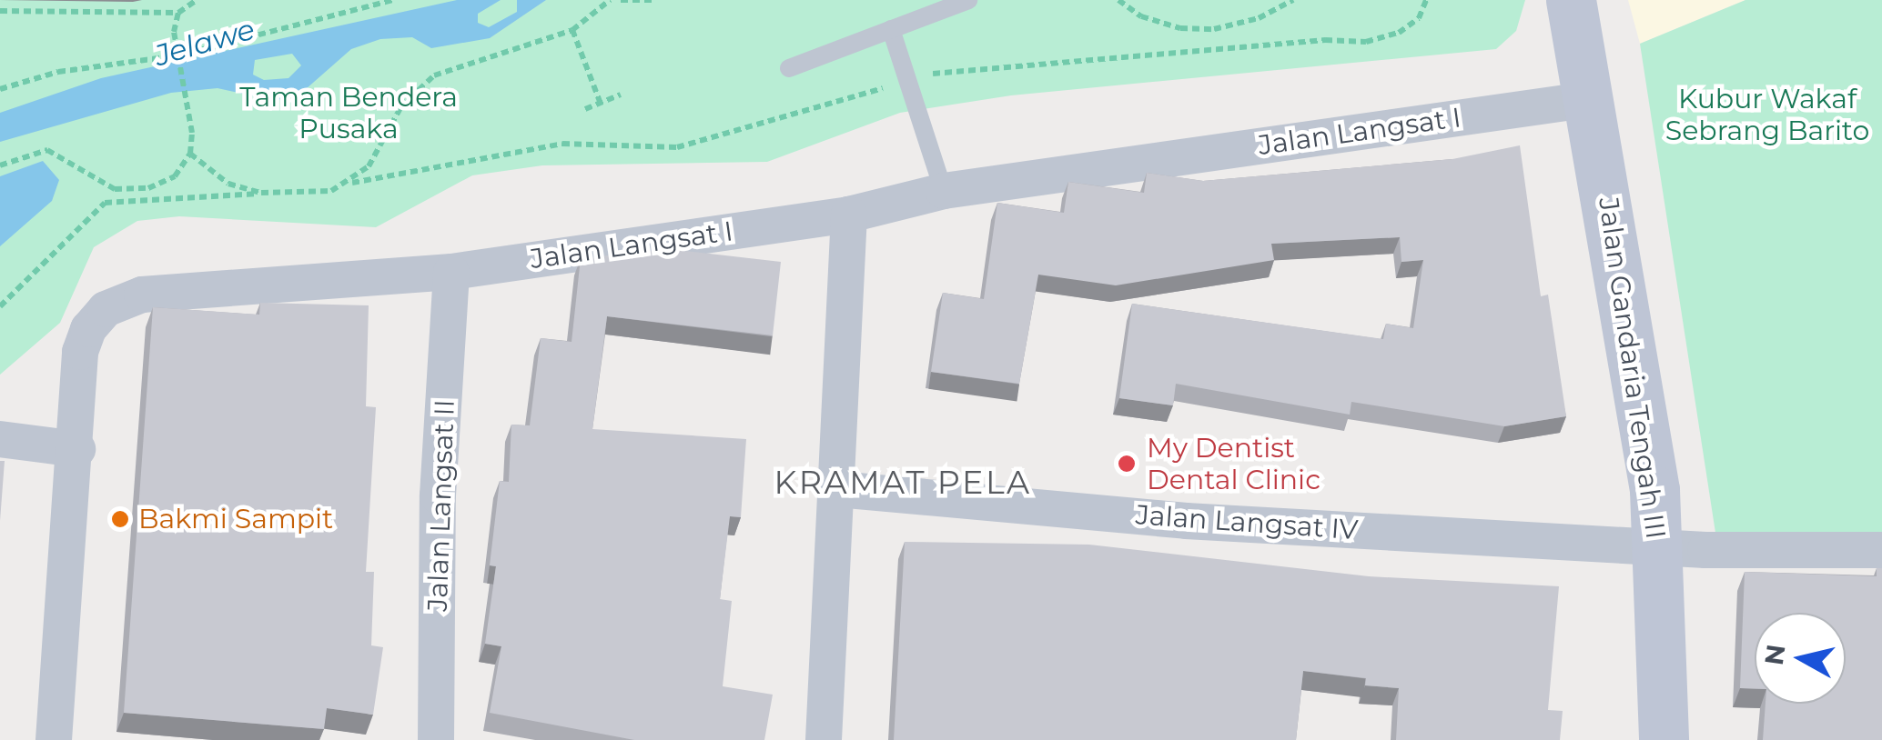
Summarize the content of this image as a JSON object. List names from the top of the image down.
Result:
{
  "streets": {
    "main road": ["Jalan Gandaria Tengah III"],
    "street": ["Jalan Langsat I", "Jalan Langsat II", "Jalan Langsat IV"]
  },
  "crossings": [
    ["Jalan Langsat I", "Jalan Gandaria Tengah III"],
    ["Jalan Langsat I", "Jalan Langsat II"],
    ["Jalan Gandaria Tengah III", "Jalan Langsat IV"]
  ],
  "districts": ["KRAMAT PELA"],
  "water": ["Jelawe"],
  "parks": ["Taman Bendera Pusaka", "Kubur Wakaf Sebrang Barito"],
  "places": ["My Dentist Dental Clinic", "Bakmi Sampit"],
  "north": "left"
}
